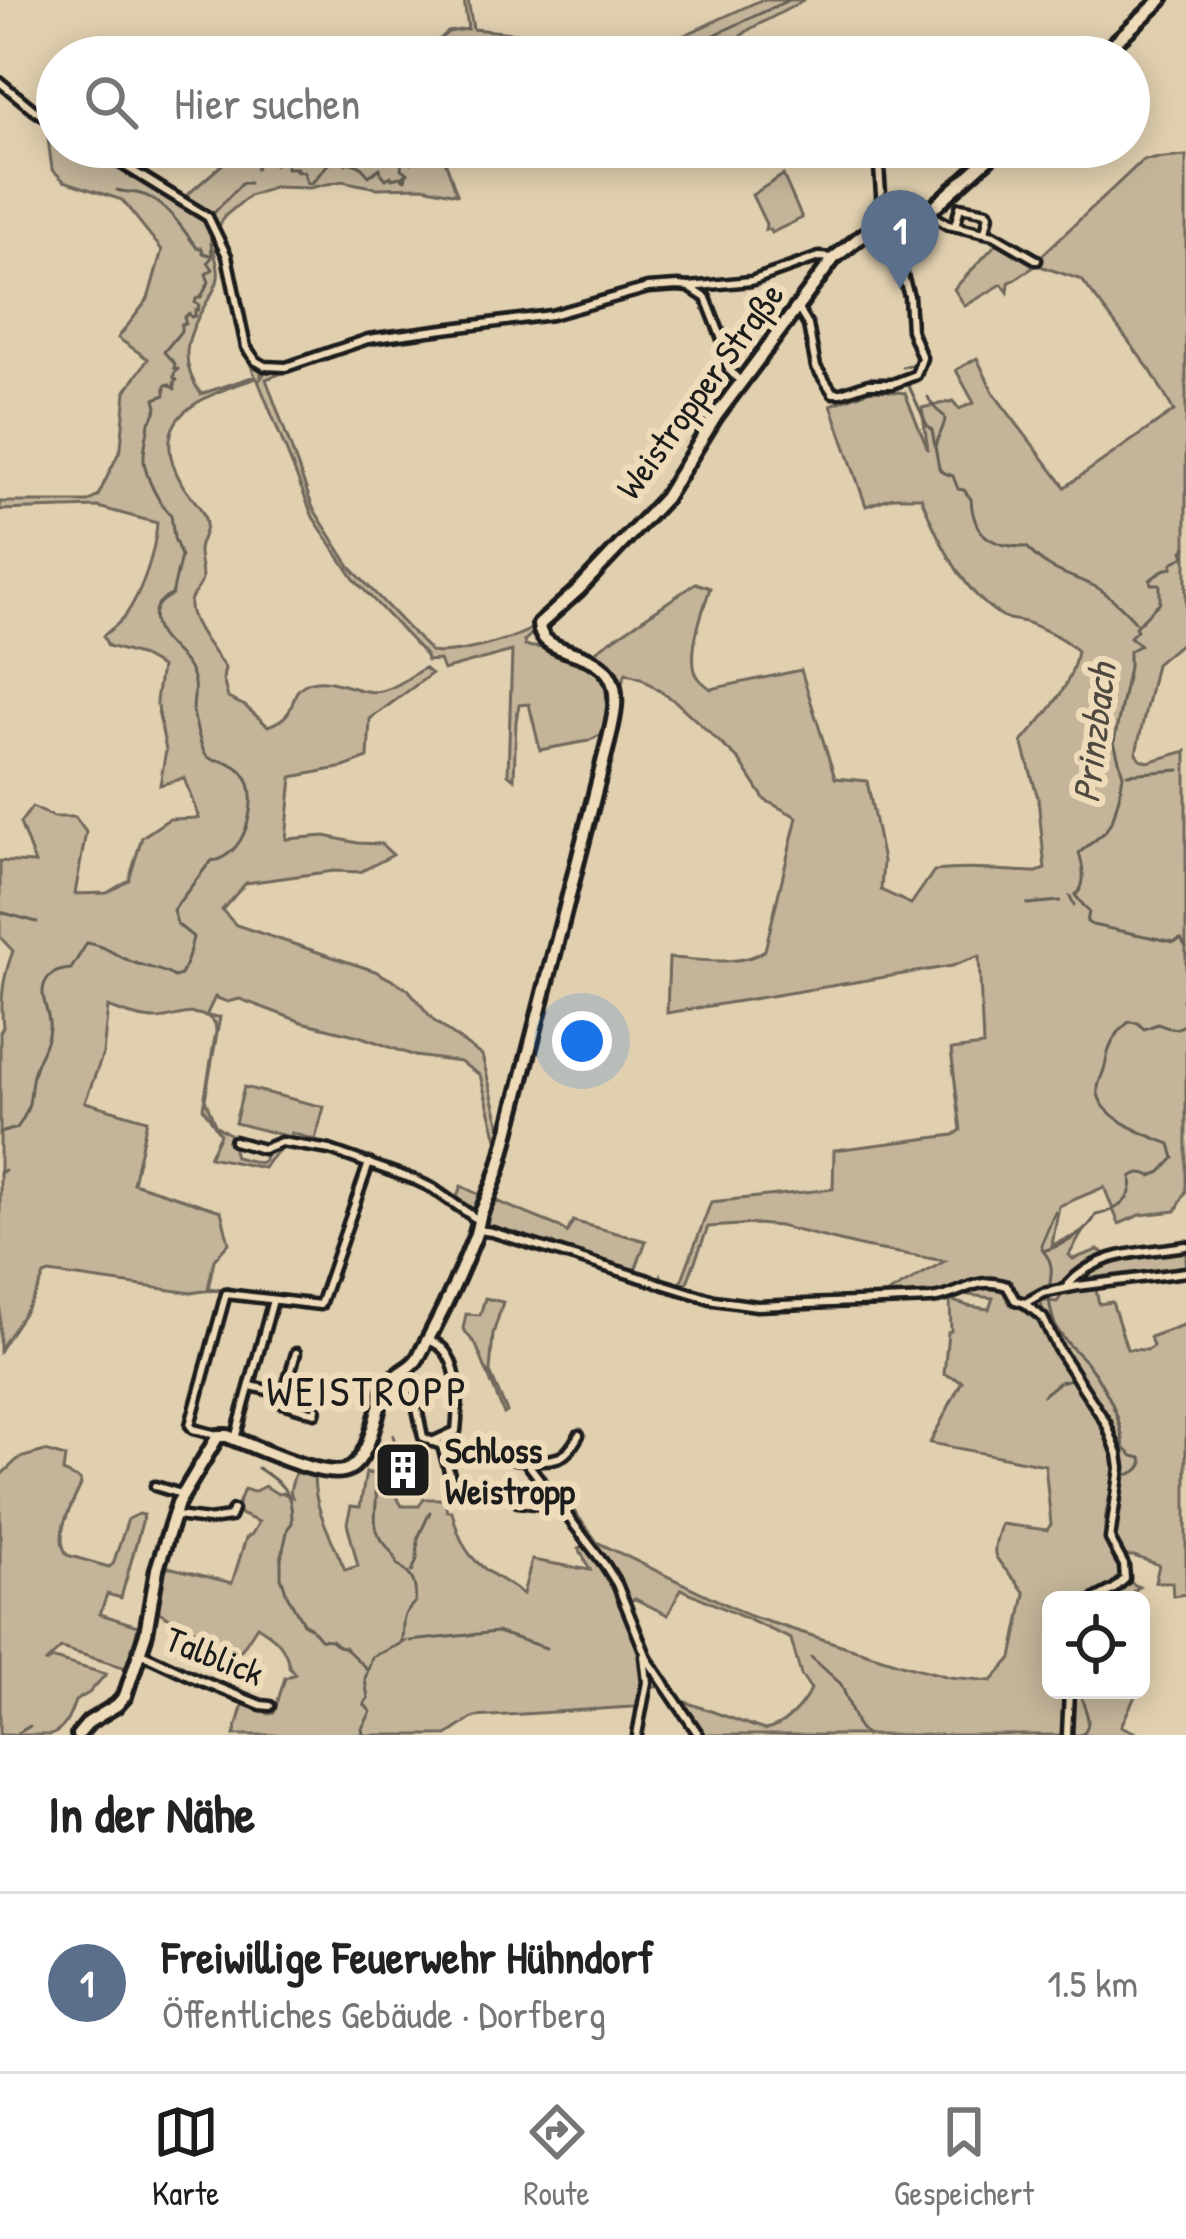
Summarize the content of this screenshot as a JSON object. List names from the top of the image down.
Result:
{
  "streets": {
    "street": ["Weistropper Straße", "Talblick"]
  },
  "districts": ["WEISTROPP"],
  "water": ["Prinzbach"],
  "places": {
    "building": ["Schloss Weistropp"]
  },
  "page": {
    "search": "Hier suchen",
    "pins": "1",
    "heading": "In der Nähe",
    "list": [
      {
        "mark": "1",
        "name": "Freiwillige Feuerwehr Hühndorf",
        "note": "Öffentliches Gebäude · Dorfberg",
        "value": "1.5 km"
      }
    ],
    "nav": ["Karte", "Route", "Gespeichert"]
  }
}
